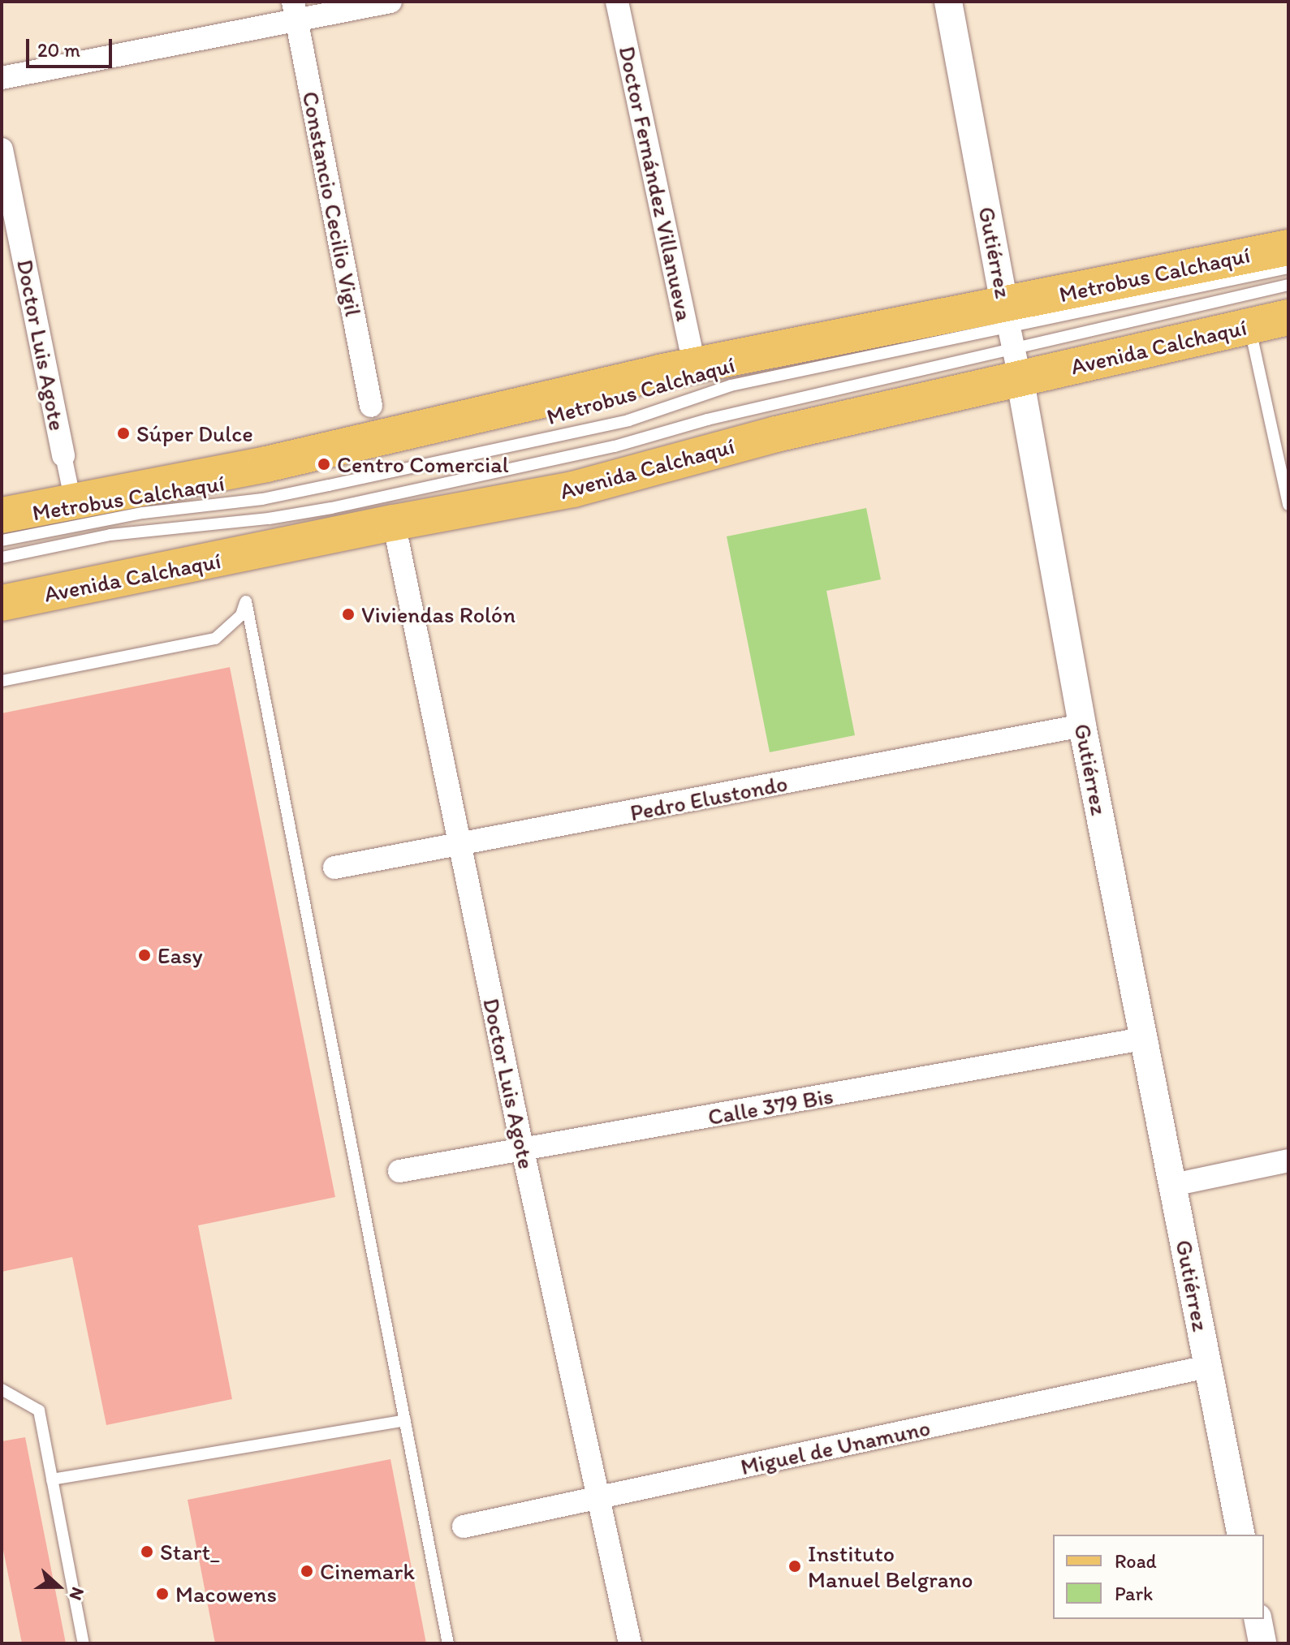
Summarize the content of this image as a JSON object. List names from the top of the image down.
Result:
{
  "streets": {
    "main road": ["Avenida Calchaquí"],
    "street": [
      "Doctor Fernández Villanueva",
      "Constancio Cecilio Vigil",
      "Gutiérrez",
      "Doctor Luis Agote",
      "Pedro Elustondo",
      "Calle 379 Bis",
      "Miguel de Unamuno"
    ],
    "lane": ["Metrobus Calchaquí"]
  },
  "crossings": [
    ["Gutiérrez", "Metrobus Calchaquí"],
    ["Gutiérrez", "Avenida Calchaquí"],
    ["Gutiérrez", "Pedro Elustondo"],
    ["Gutiérrez", "Calle 379 Bis"],
    ["Gutiérrez", "Miguel de Unamuno"],
    ["Metrobus Calchaquí", "Avenida Calchaquí"],
    ["Doctor Luis Agote", "Avenida Calchaquí"],
    ["Doctor Luis Agote", "Pedro Elustondo"],
    ["Doctor Luis Agote", "Calle 379 Bis"],
    ["Doctor Luis Agote", "Miguel de Unamuno"]
  ],
  "places": [
    "Súper Dulce",
    "Centro Comercial",
    "Viviendas Rolón",
    "Easy",
    "Start_",
    "Instituto Manuel Belgrano",
    "Cinemark",
    "Macowens"
  ],
  "legend": ["Road", "Park"],
  "scale_bar": "20 m",
  "north": "right"
}
